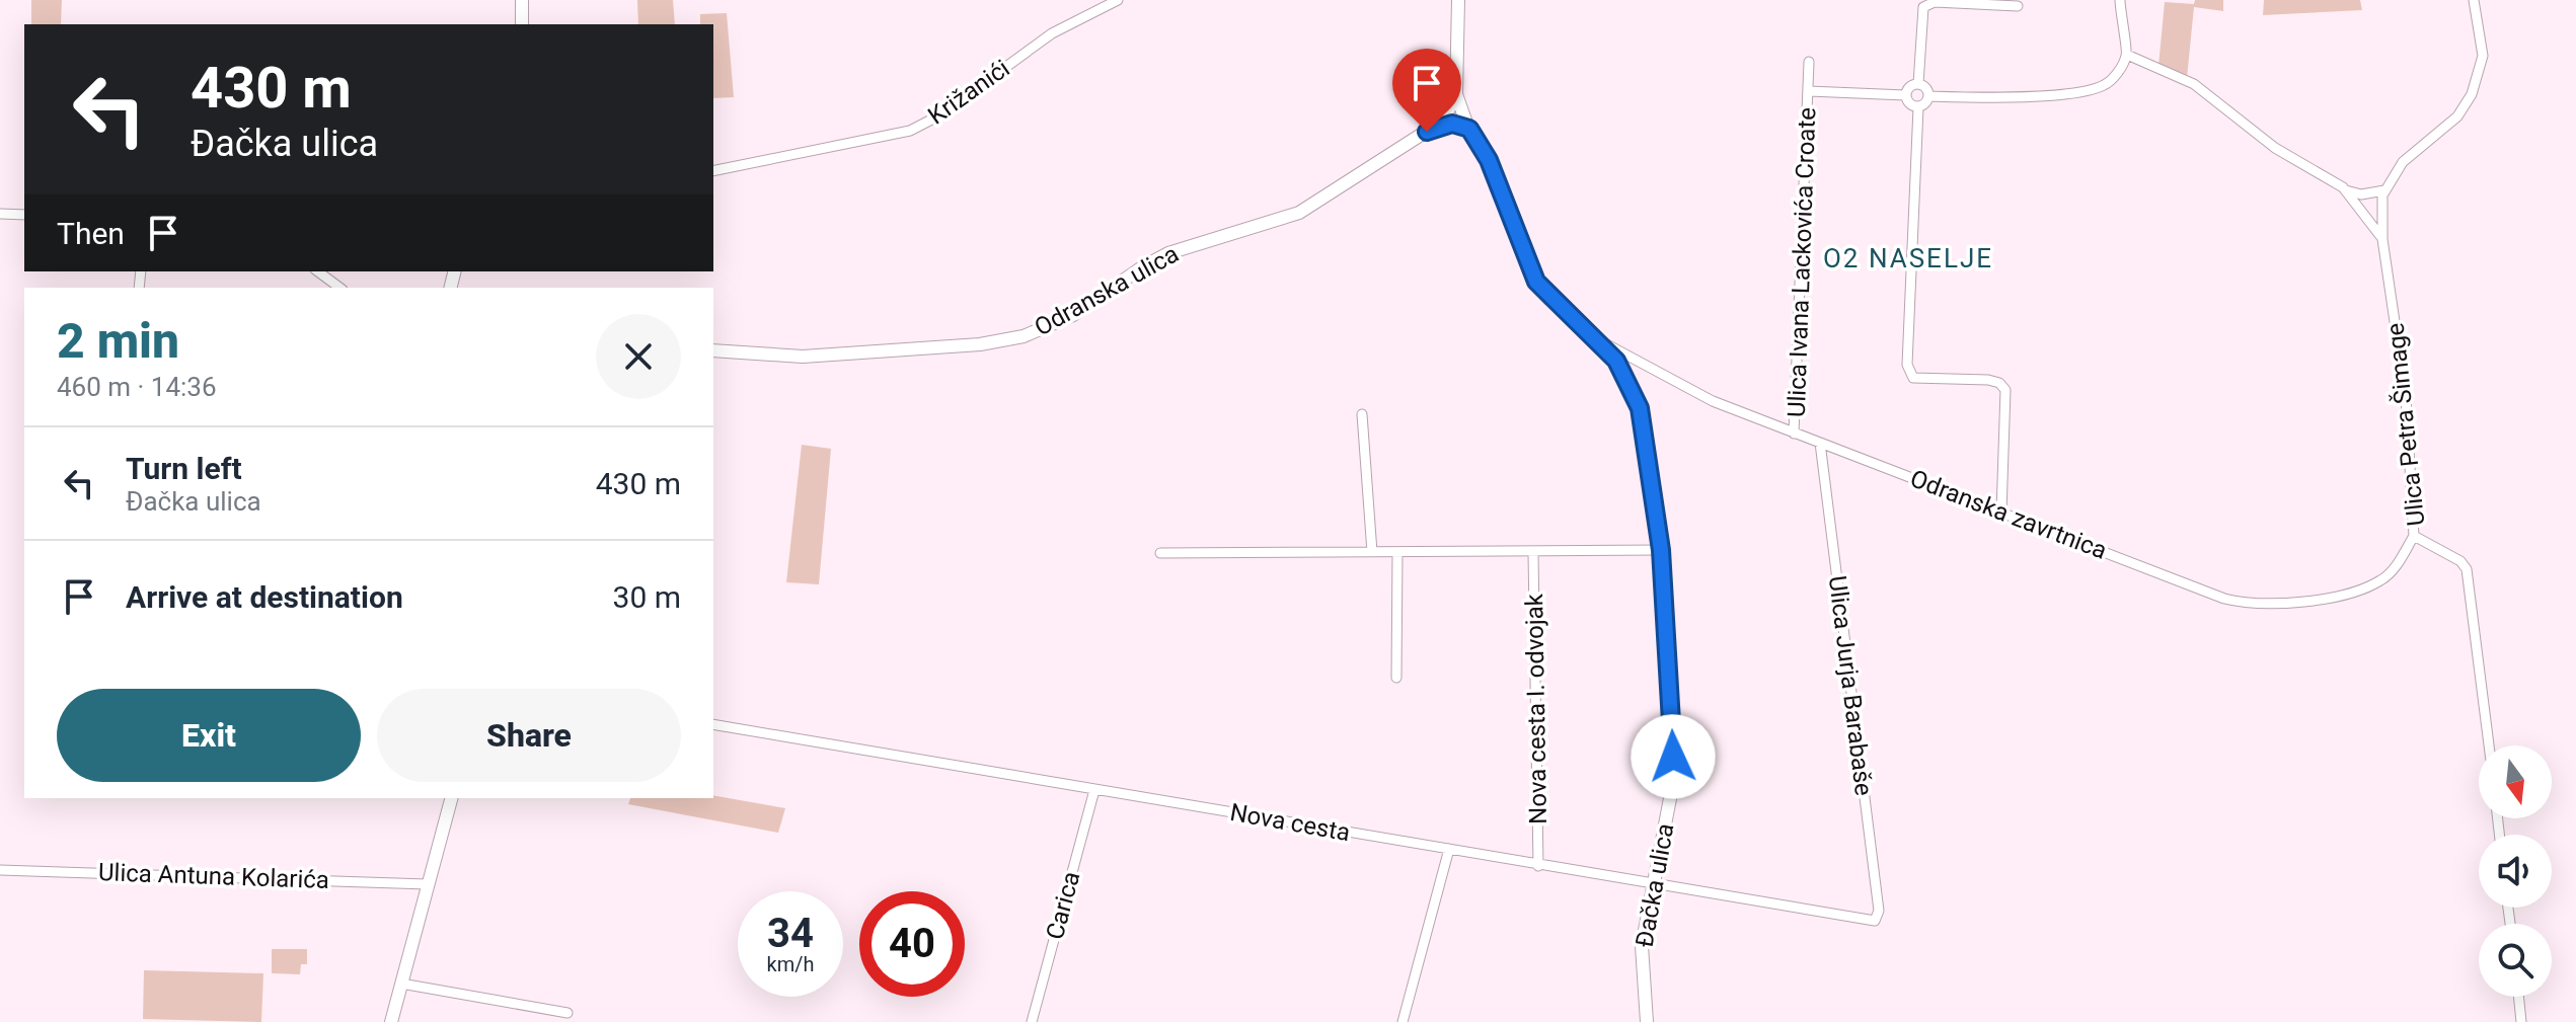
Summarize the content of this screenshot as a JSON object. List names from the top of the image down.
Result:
{
  "streets": {
    "street": [
      "Križanići",
      "Ulica Ivana Lackovića Croate",
      "Odranska ulica",
      "Ulica Petra Šimage",
      "Odranska zavrtnica",
      "Ulica Jurja Barabaše",
      "Nova cesta I. odvojak",
      "Nova cesta",
      "Ulica Antuna Kolarića",
      "Đačka ulica",
      "Carica"
    ]
  },
  "crossings": [
    ["Ulica Ivana Lackovića Croate", "Odranska zavrtnica"],
    ["Odranska ulica", "Đačka ulica"],
    ["Ulica Petra Šimage", "Odranska zavrtnica"],
    ["Odranska zavrtnica", "Ulica Jurja Barabaše"],
    ["Odranska zavrtnica", "Đačka ulica"],
    ["Ulica Jurja Barabaše", "Nova cesta"],
    ["Nova cesta I. odvojak", "Nova cesta"],
    ["Nova cesta", "Đačka ulica"],
    ["Nova cesta", "Carica"]
  ],
  "districts": ["O2 NASELJE"],
  "north": "bottom",
  "page": {
    "turn": ["430 m", "Đačka ulica"],
    "then": "Then",
    "heading": ["2 min", "460 m · 14:36"],
    "list": [
      {
        "name": "Turn left",
        "note": "Đačka ulica",
        "value": "430 m"
      },
      {
        "name": "Arrive at destination",
        "value": "30 m"
      }
    ],
    "buttons": ["Exit", "Share"],
    "speed": "34 km/h",
    "limit": "40"
  }
}
